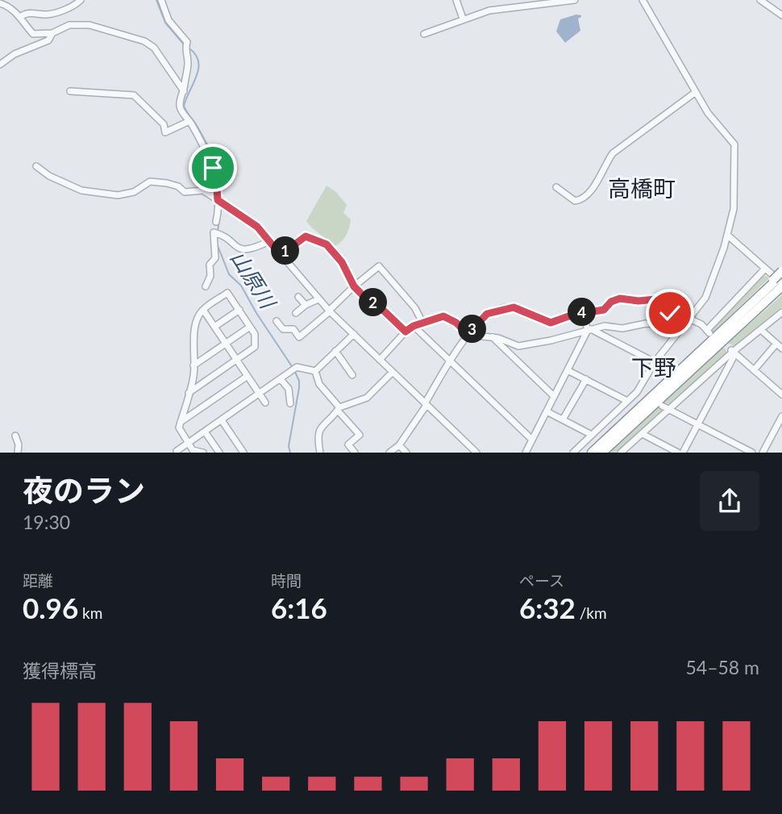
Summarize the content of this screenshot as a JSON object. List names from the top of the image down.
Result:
{
  "districts": ["高橋町", "下野"],
  "water": ["山原川"],
  "page": {
    "pins": [
      "1",
      "2",
      "4",
      "3"
    ],
    "heading": ["夜のラン", "19:30"],
    "stats": [
      ["距離", "0.96 km"],
      ["時間", "6:16"],
      ["ペース", "6:32 /km"]
    ],
    "chart": ["獲得標高", "54–58 m"]
  }
}
